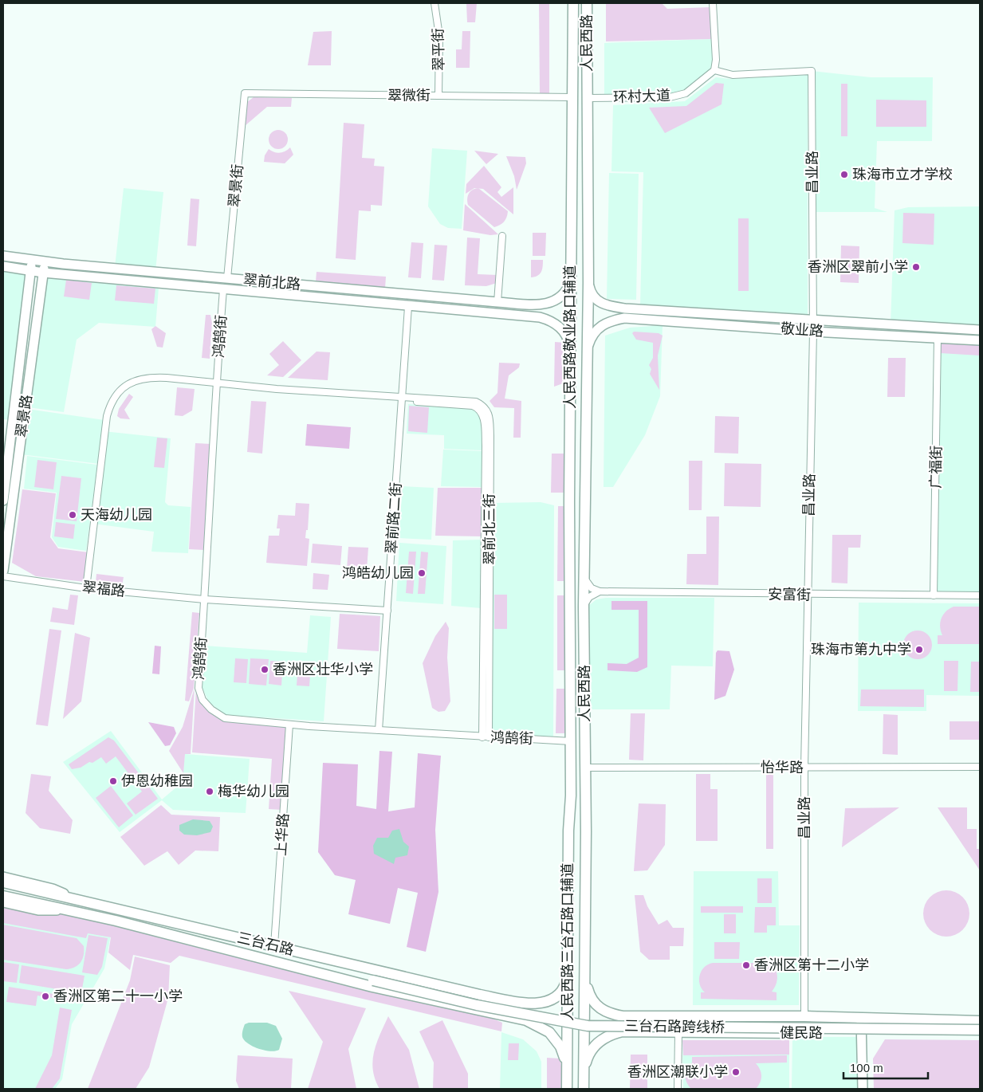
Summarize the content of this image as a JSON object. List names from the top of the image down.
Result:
{
  "streets": {
    "main road": [
      "人民西路",
      "翠前北路",
      "敬业路",
      "人民西路敬业路口辅道",
      "翠景路",
      "人民西路三台石路口辅道",
      "三台石路",
      "三台石路跨线桥",
      "健民路"
    ],
    "street": [
      "翠平街",
      "翠微街",
      "环村大道",
      "昌业路",
      "翠景街",
      "鸿鹄街",
      "广福街",
      "翠前路二街",
      "翠前北三街",
      "翠福路",
      "安富街",
      "怡华路",
      "上华路"
    ]
  },
  "crossings": [
    ["人民西路", "鸿鹄街"],
    ["人民西路", "人民西路敬业路口辅道"],
    ["人民西路", "怡华路"],
    ["人民西路", "人民西路三台石路口辅道"],
    ["翠平街", "翠微街"],
    ["翠微街", "翠景街"],
    ["翠微街", "人民西路敬业路口辅道"],
    ["环村大道", "昌业路"],
    ["环村大道", "人民西路敬业路口辅道"],
    ["昌业路", "敬业路"],
    ["昌业路", "安富街"],
    ["昌业路", "怡华路"],
    ["昌业路", "健民路"],
    ["翠景街", "翠前北路"],
    ["翠前北路", "鸿鹄街"],
    ["翠前北路", "人民西路敬业路口辅道"],
    ["翠前北路", "翠景路"],
    ["翠前北路", "翠前路二街"],
    ["敬业路", "人民西路敬业路口辅道"],
    ["敬业路", "广福街"],
    ["鸿鹄街", "翠前路二街"],
    ["鸿鹄街", "翠前北三街"],
    ["鸿鹄街", "翠福路"],
    ["鸿鹄街", "上华路"],
    ["广福街", "安富街"],
    ["翠前路二街", "翠前北三街"],
    ["翠前路二街", "翠福路"],
    ["翠前北三街", "翠福路"],
    ["上华路", "三台石路"],
    ["人民西路三台石路口辅道", "三台石路"],
    ["人民西路三台石路口辅道", "健民路"]
  ],
  "places": [
    "珠海市立才学校",
    "香洲区翠前小学",
    "天海幼儿园",
    "鸿皓幼儿园",
    "珠海市第九中学",
    "香洲区壮华小学",
    "伊恩幼稚园",
    "梅华幼儿园",
    "香洲区第十二小学",
    "香洲区第二十一小学",
    "香洲区潮联小学"
  ],
  "scale_bar": "100 m"
}
